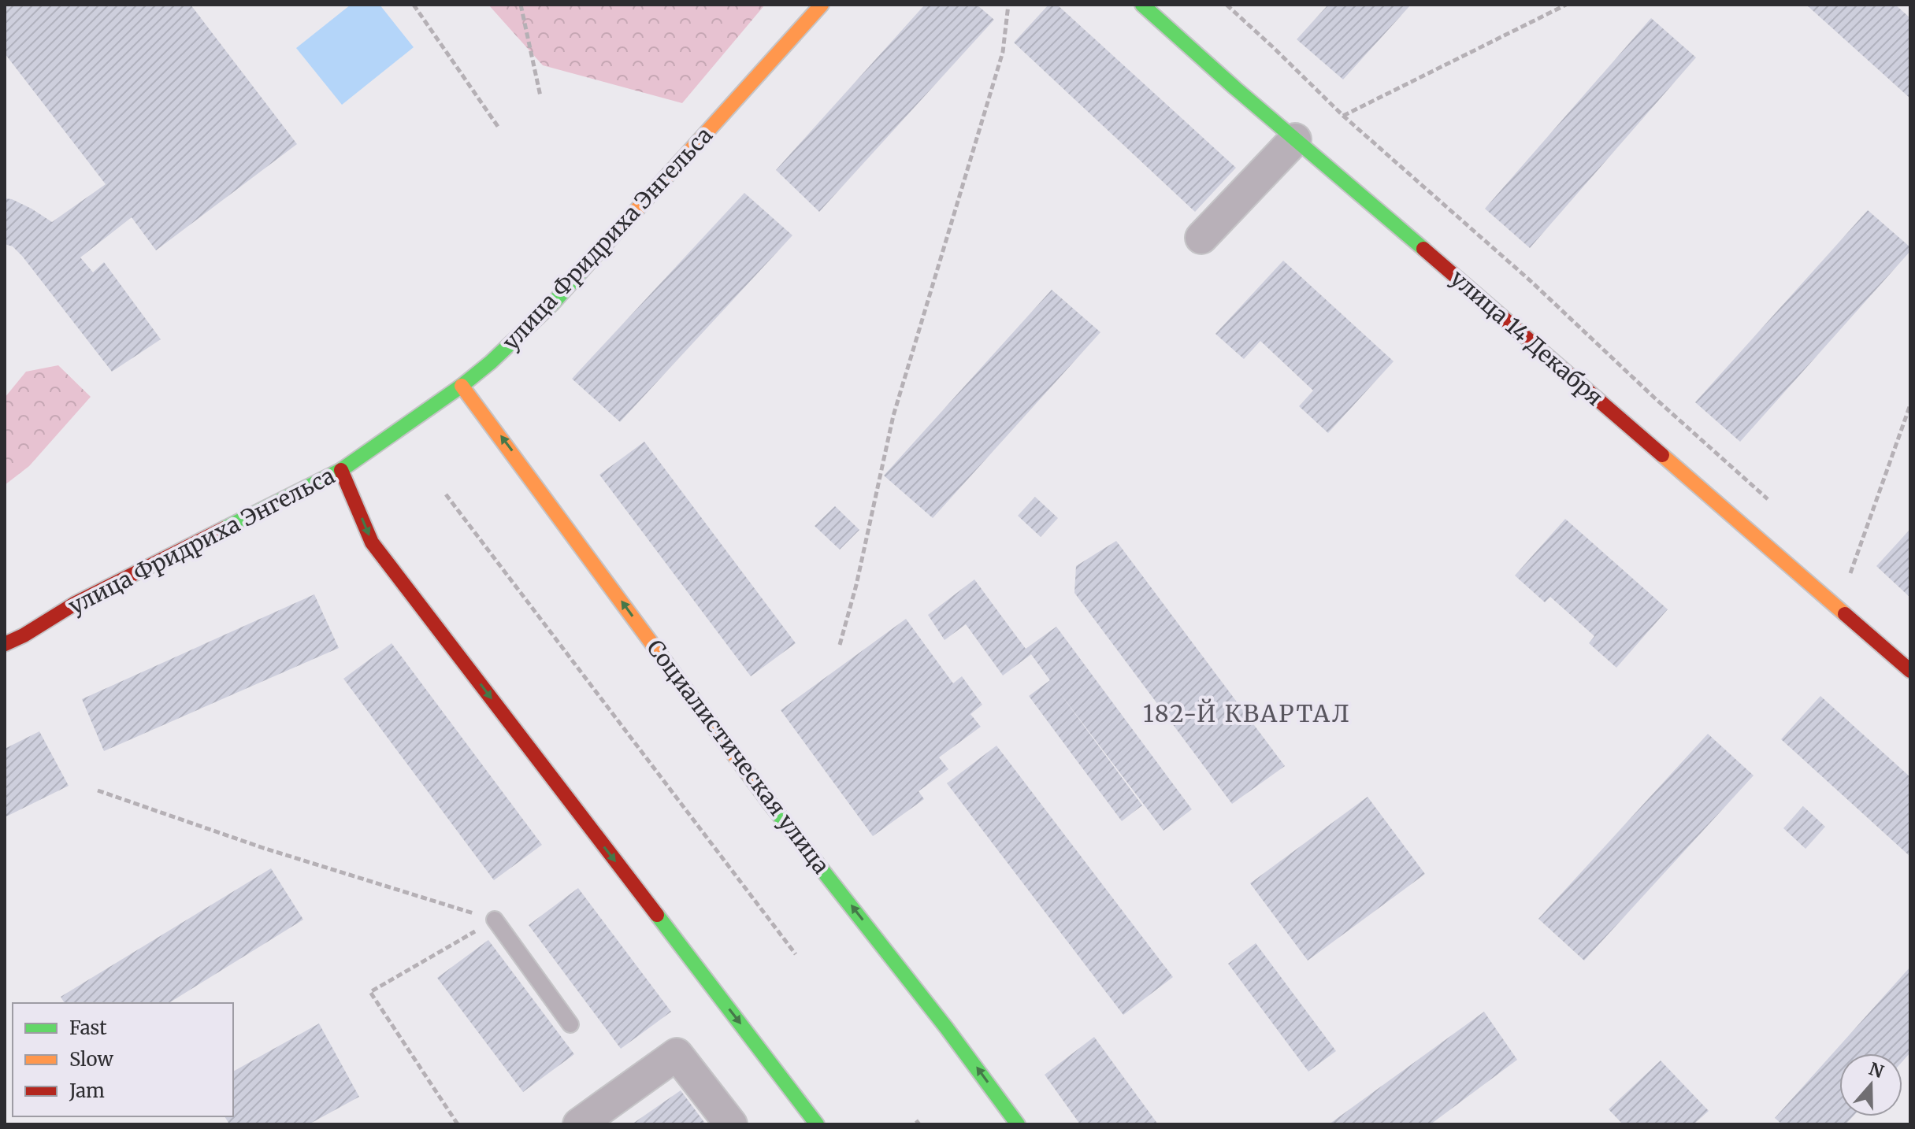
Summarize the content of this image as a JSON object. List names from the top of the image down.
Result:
{
  "streets": {
    "street": ["улица Фридриха Энгельса", "улица 14 Декабря", "Социалистическая улица"]
  },
  "crossings": [
    ["улица Фридриха Энгельса", "Социалистическая улица"]
  ],
  "one_way": ["Социалистическая улица"],
  "districts": ["182-Й КВАРТАЛ"],
  "legend": ["Fast", "Slow", "Jam"],
  "north": "top"
}
